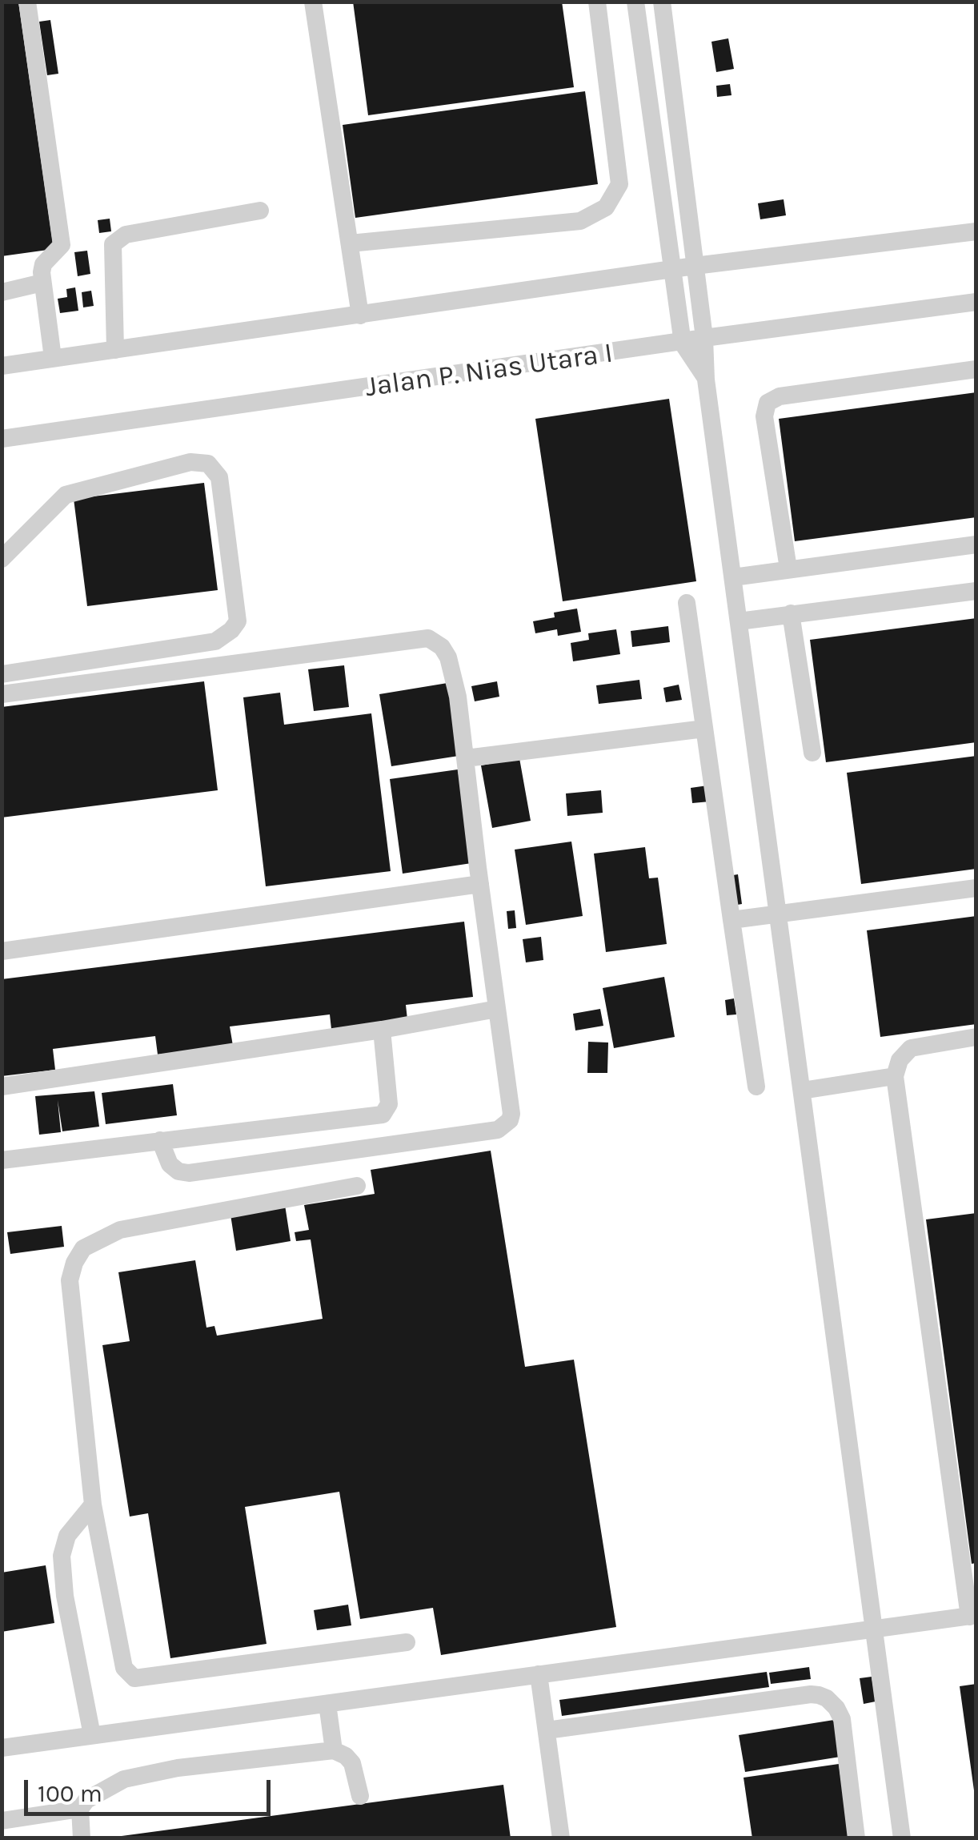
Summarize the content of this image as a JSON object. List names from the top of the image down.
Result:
{
  "streets": {
    "street": ["Jalan P. Nias Utara I"]
  },
  "scale_bar": "100 m"
}
